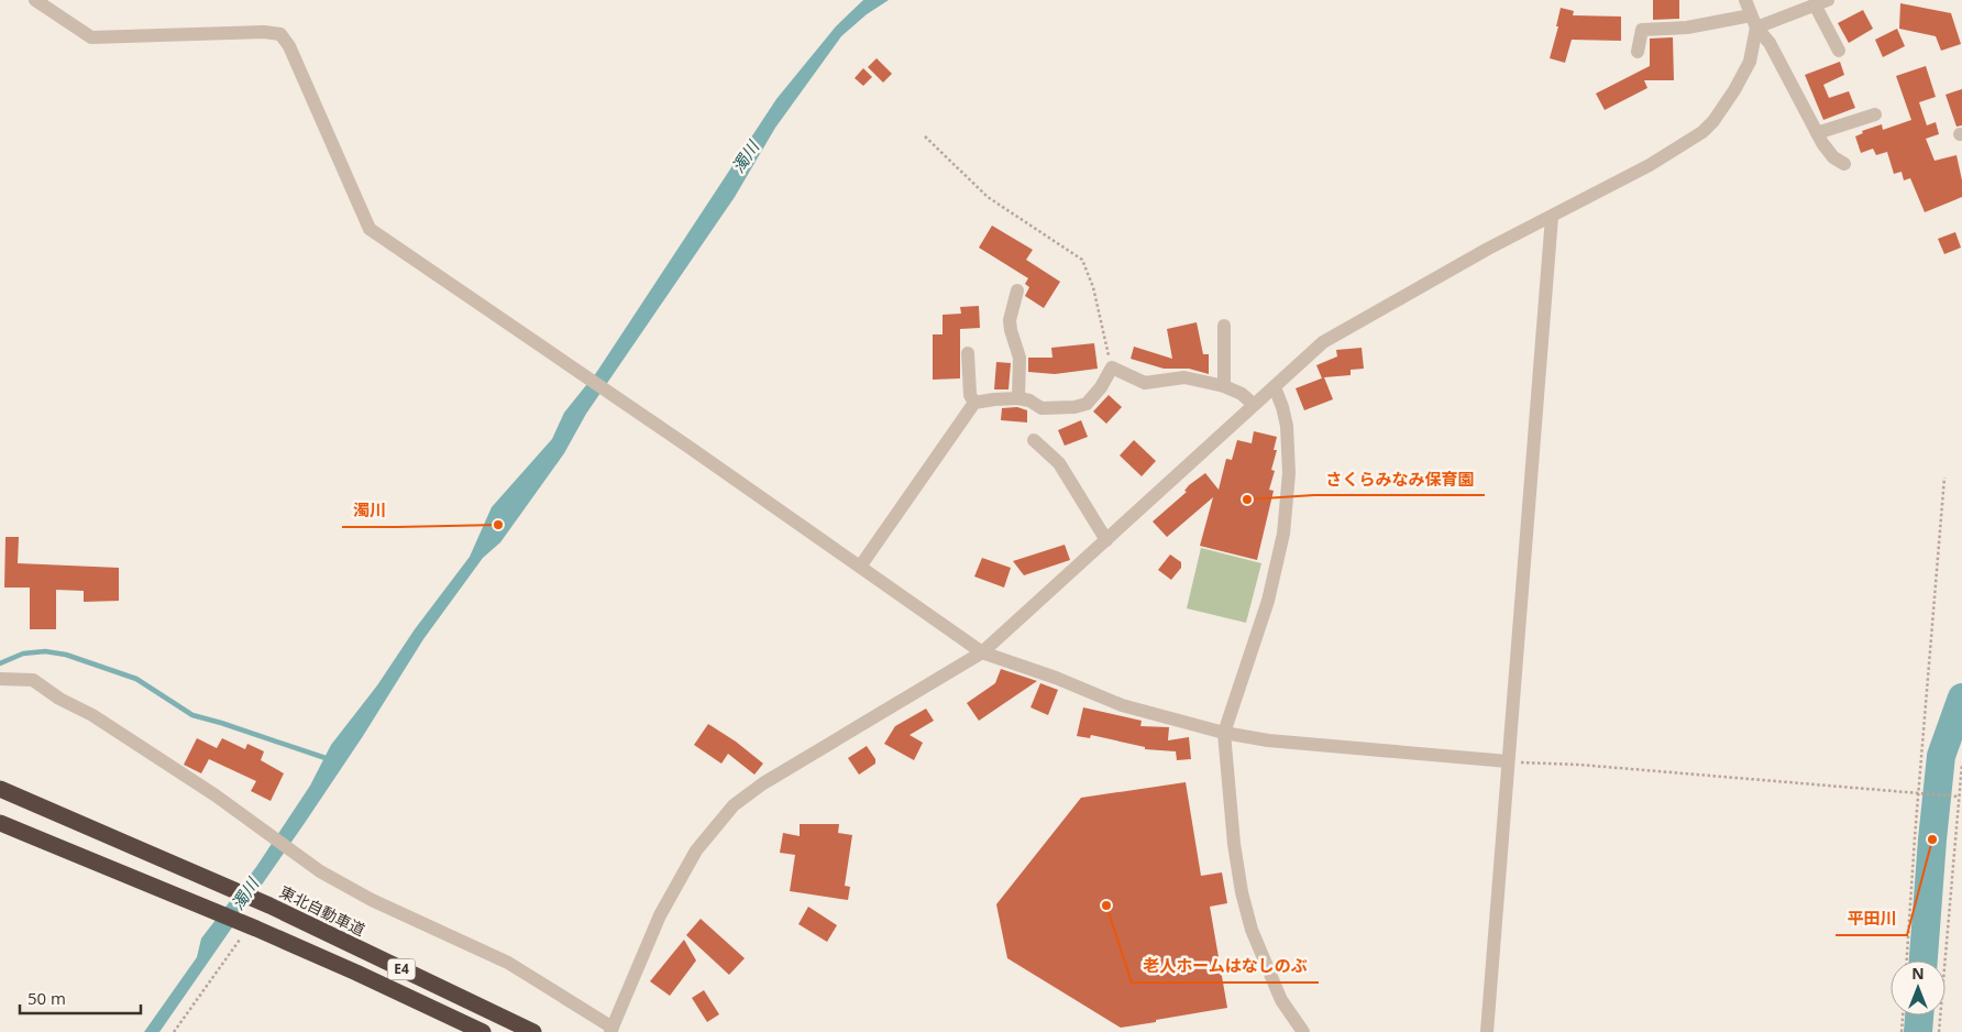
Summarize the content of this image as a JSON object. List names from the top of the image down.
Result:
{
  "streets": {
    "highway": ["東北自動車道", "E4"]
  },
  "water": ["濁川"],
  "places": [
    "さくらみなみ保育園",
    "濁川",
    "平田川",
    "老人ホームはなしのぶ"
  ],
  "scale_bar": "50 m",
  "north": "top"
}
